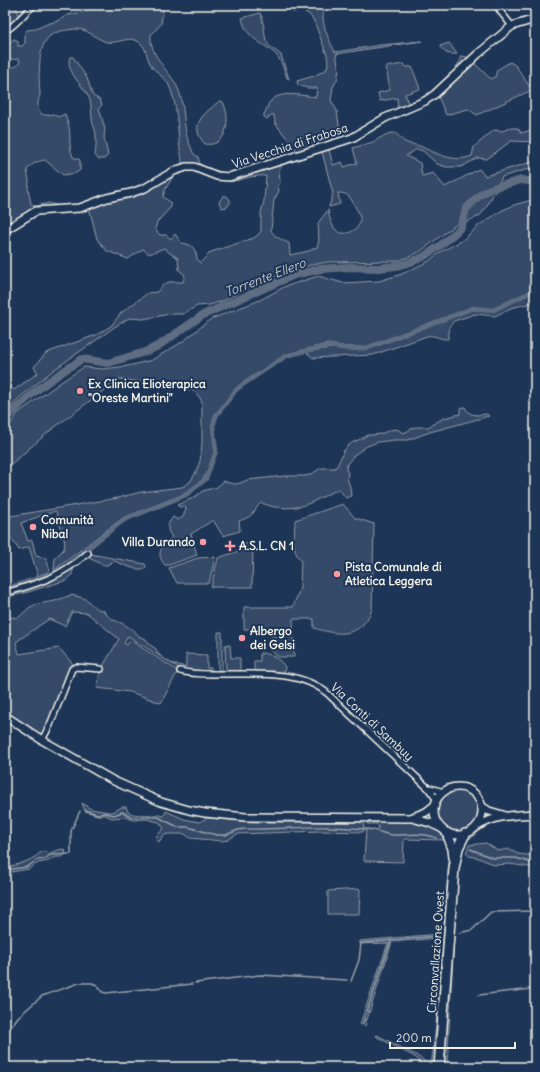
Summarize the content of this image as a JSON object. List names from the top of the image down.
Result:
{
  "streets": {
    "highway": ["Circonvallazione Ovest"],
    "main road": ["Via Vecchia di Frabosa"],
    "street": ["Via Conti di Sambuy"]
  },
  "water": ["Torrente Ellero"],
  "places": {
    "other": [
      "Ex Clinica Elioterapica \"Oreste Martini\"",
      "Comunità Nibal",
      "Villa Durando",
      "Pista Comunale di Atletica Leggera",
      "Albergo dei Gelsi"
    ],
    "health": ["A.S.L. CN 1"]
  },
  "scale_bar": "200 m"
}
